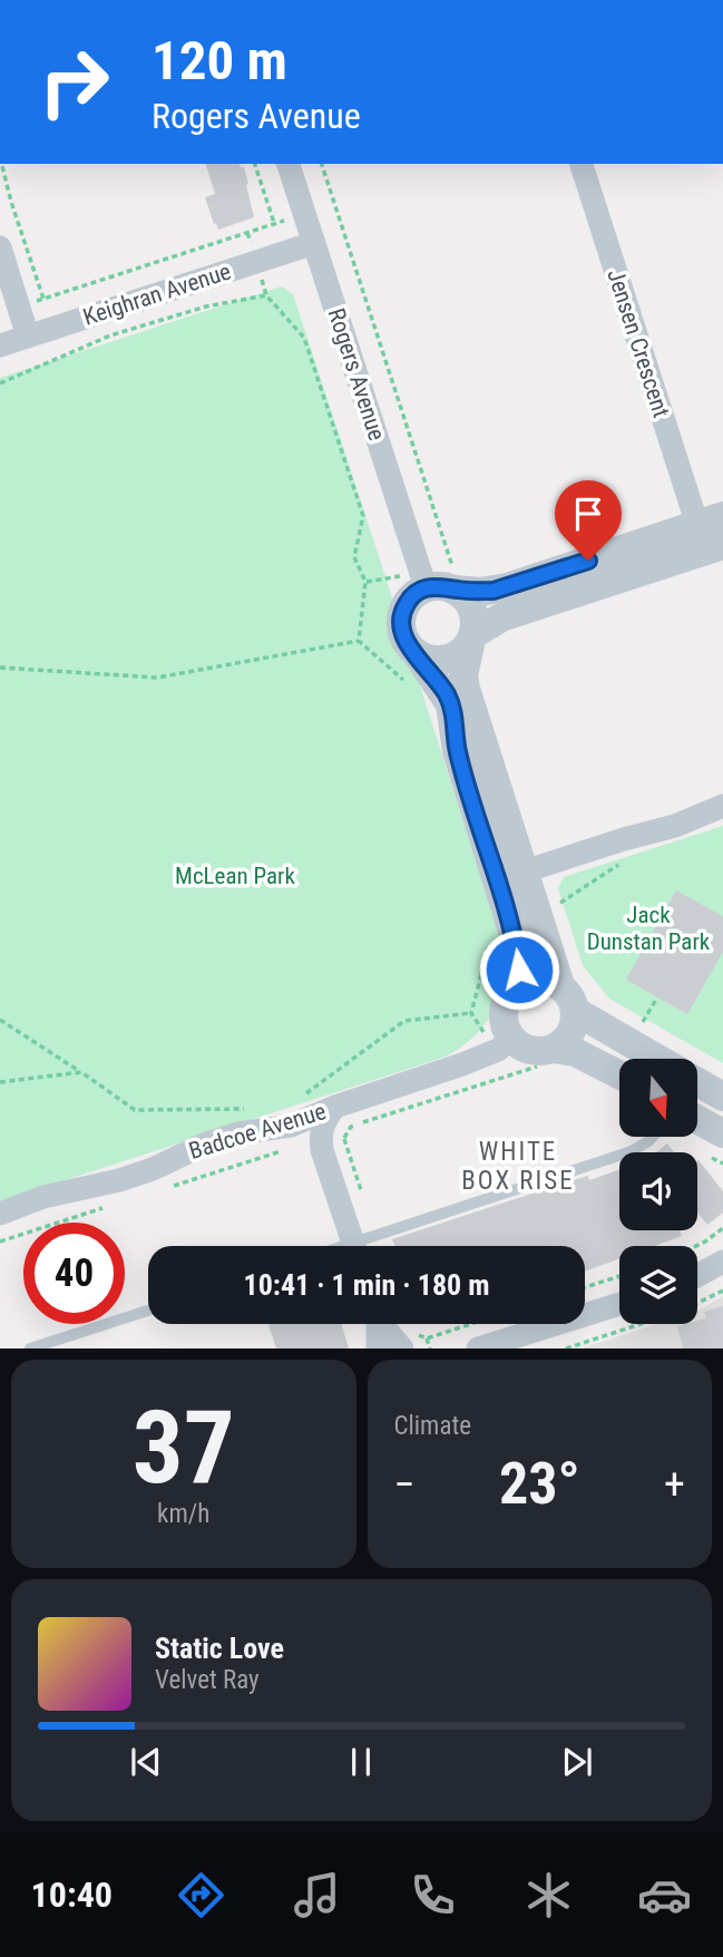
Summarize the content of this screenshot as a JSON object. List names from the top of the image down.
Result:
{
  "streets": {
    "street": [
      "Keighran Avenue",
      "Jensen Crescent",
      "Rogers Avenue",
      "Badcoe Avenue"
    ]
  },
  "crossings": [
    ["Keighran Avenue", "Rogers Avenue"],
    ["Rogers Avenue", "Badcoe Avenue"]
  ],
  "districts": ["WHITE BOX RISE"],
  "parks": ["McLean Park", "Jack Dunstan Park"],
  "north": "bottom",
  "page": {
    "turn": ["120 m", "Rogers Avenue"],
    "limit": "40",
    "trip": "10:41 · 1 min · 180 m",
    "tile": [
      ["37", "km/h"],
      "Climate"
    ],
    "heat": ["−", "23°", "+"],
    "song": ["Static Love", "Velvet Ray"],
    "tabs": "10:40"
  }
}
